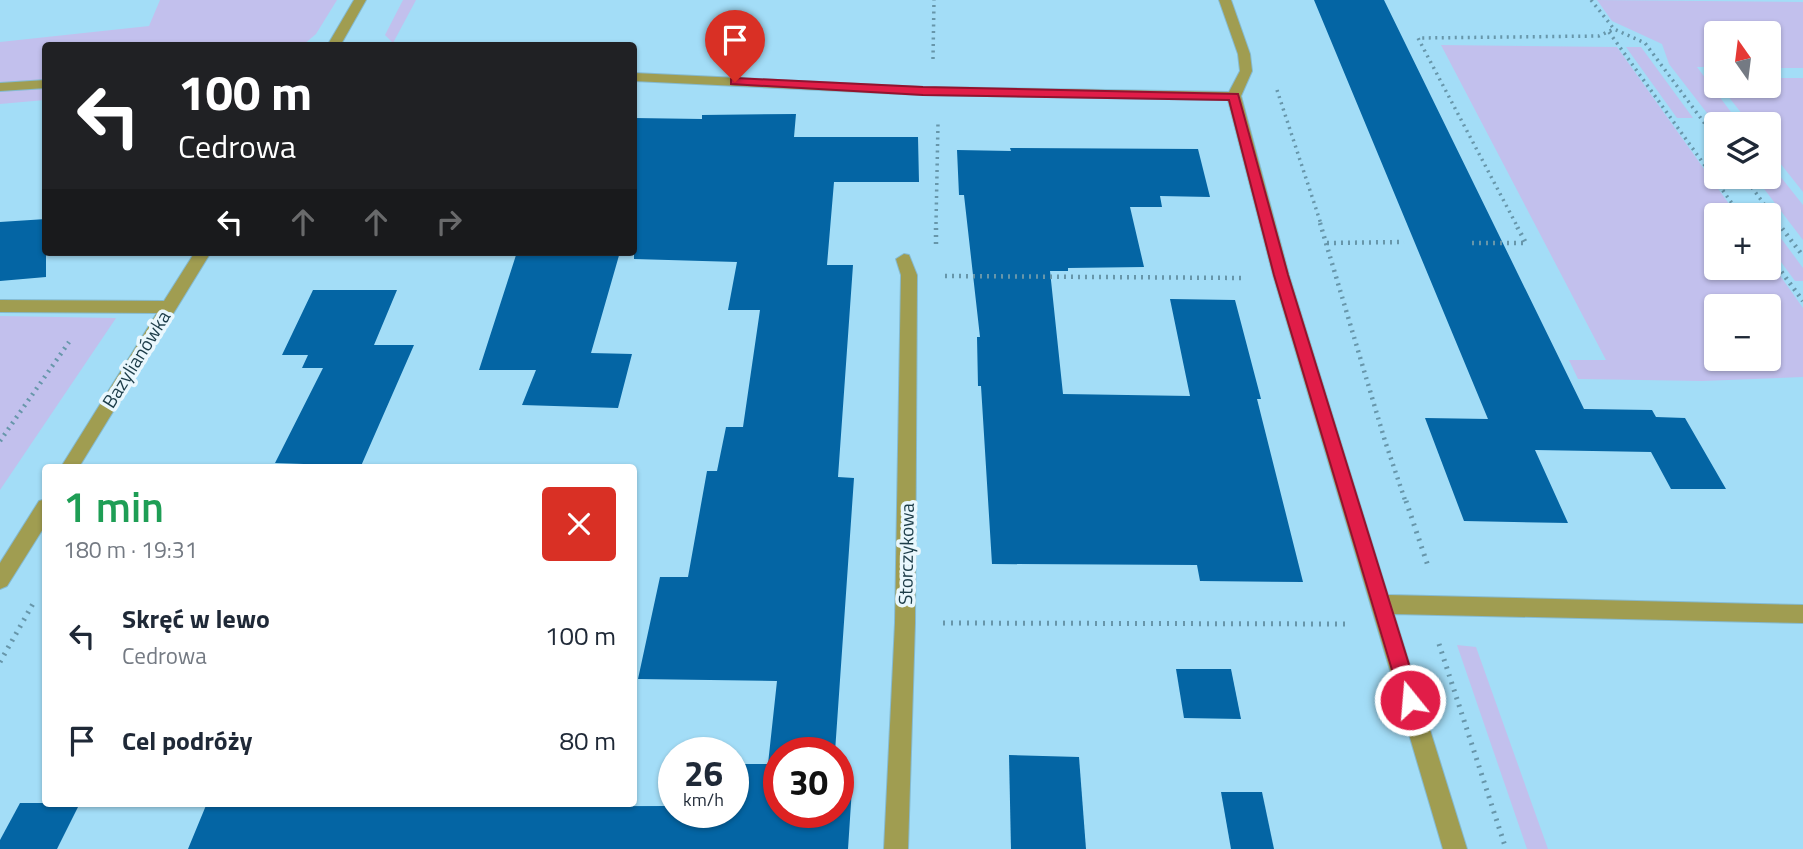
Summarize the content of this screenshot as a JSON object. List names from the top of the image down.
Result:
{
  "streets": {
    "street": ["Bazylianówka", "Storczykowa"]
  },
  "north": "top",
  "page": {
    "map_buttons": ["+", "−"],
    "turn": ["100 m", "Cedrowa"],
    "heading": ["1 min", "180 m · 19:31"],
    "list": [
      {
        "name": "Skręć w lewo",
        "note": "Cedrowa",
        "value": "100 m"
      },
      {
        "name": "Cel podróży",
        "value": "80 m"
      }
    ],
    "speed": "26 km/h",
    "limit": "30"
  }
}
